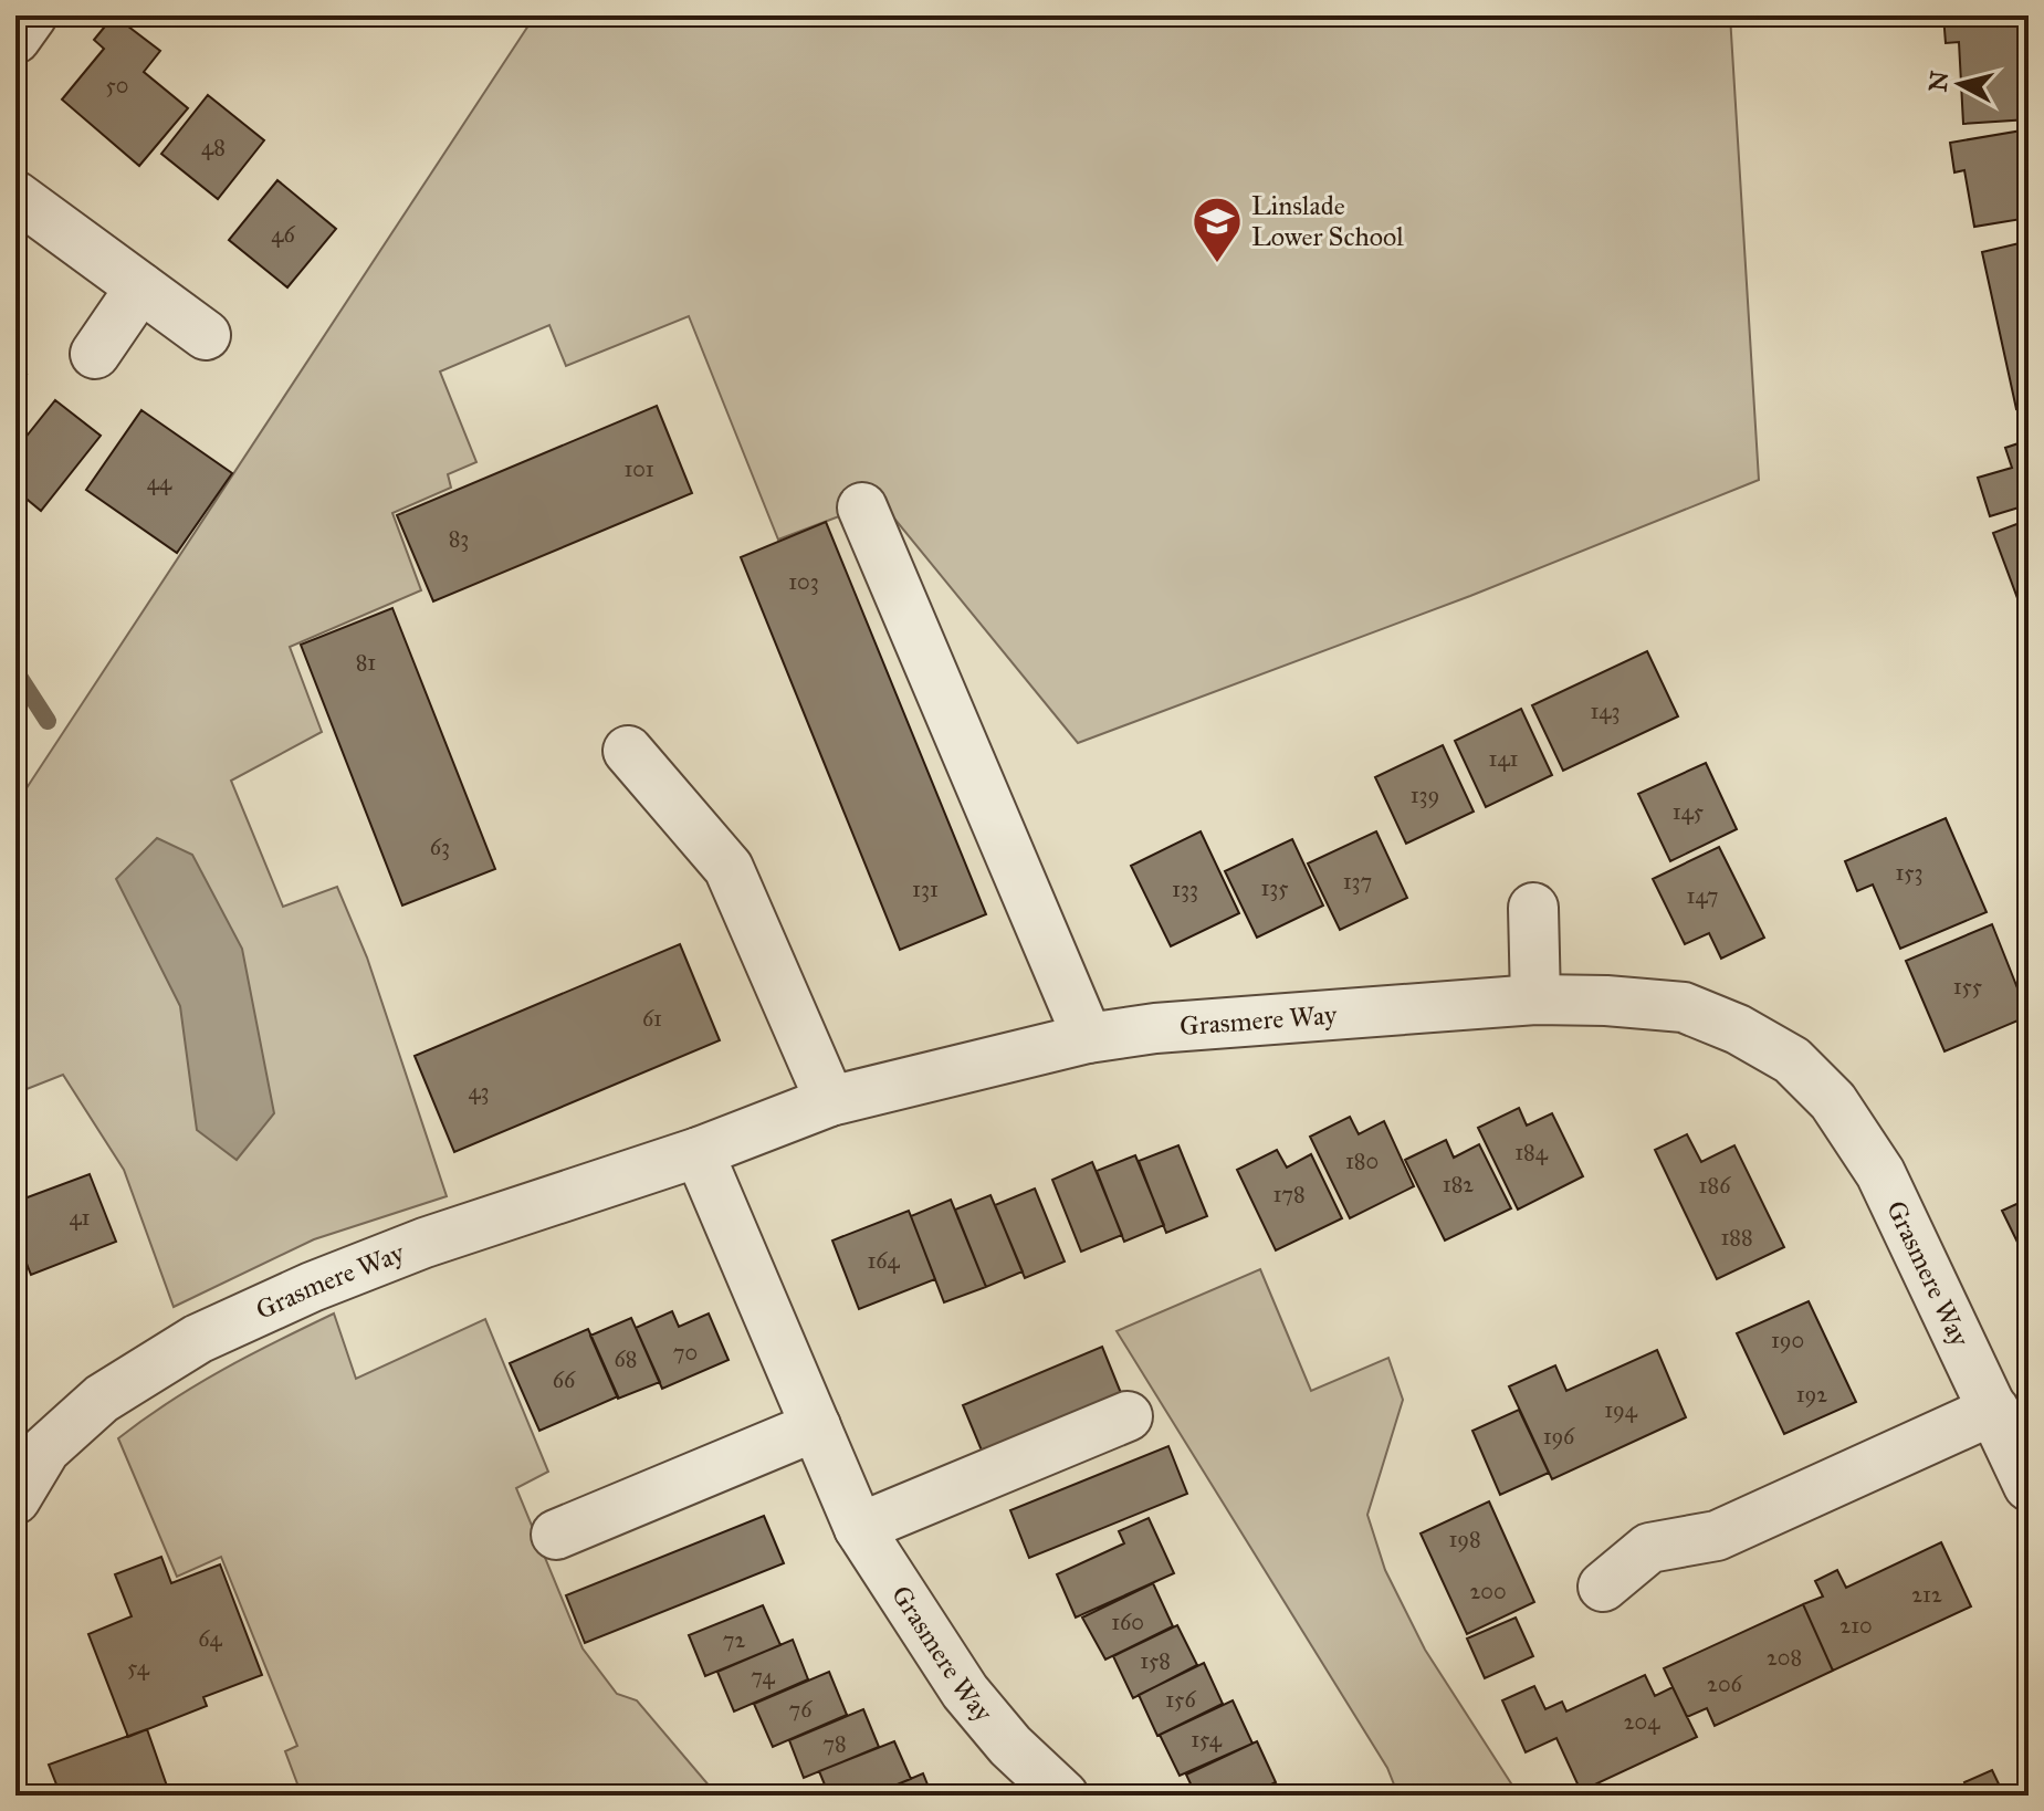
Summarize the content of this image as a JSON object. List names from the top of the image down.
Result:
{
  "streets": {
    "street": ["Grasmere Way"]
  },
  "places": {
    "school or university": ["Linslade Lower School"]
  },
  "house_numbers": [
    "50",
    "48",
    "46",
    "101",
    "44",
    "83",
    "103",
    "81",
    "143",
    "141",
    "139",
    "145",
    "63",
    "153",
    "137",
    "135",
    "131",
    "133",
    "147",
    "155",
    "61",
    "43",
    "184",
    "180",
    "182",
    "186",
    "178",
    "41",
    "188",
    "164",
    "190",
    "70",
    "68",
    "66",
    "192",
    "194",
    "196",
    "198",
    "200",
    "212",
    "160",
    "210",
    "64",
    "72",
    "208",
    "158",
    "54",
    "74",
    "206",
    "156",
    "76",
    "204",
    "154",
    "78"
  ],
  "north": "left"
}
